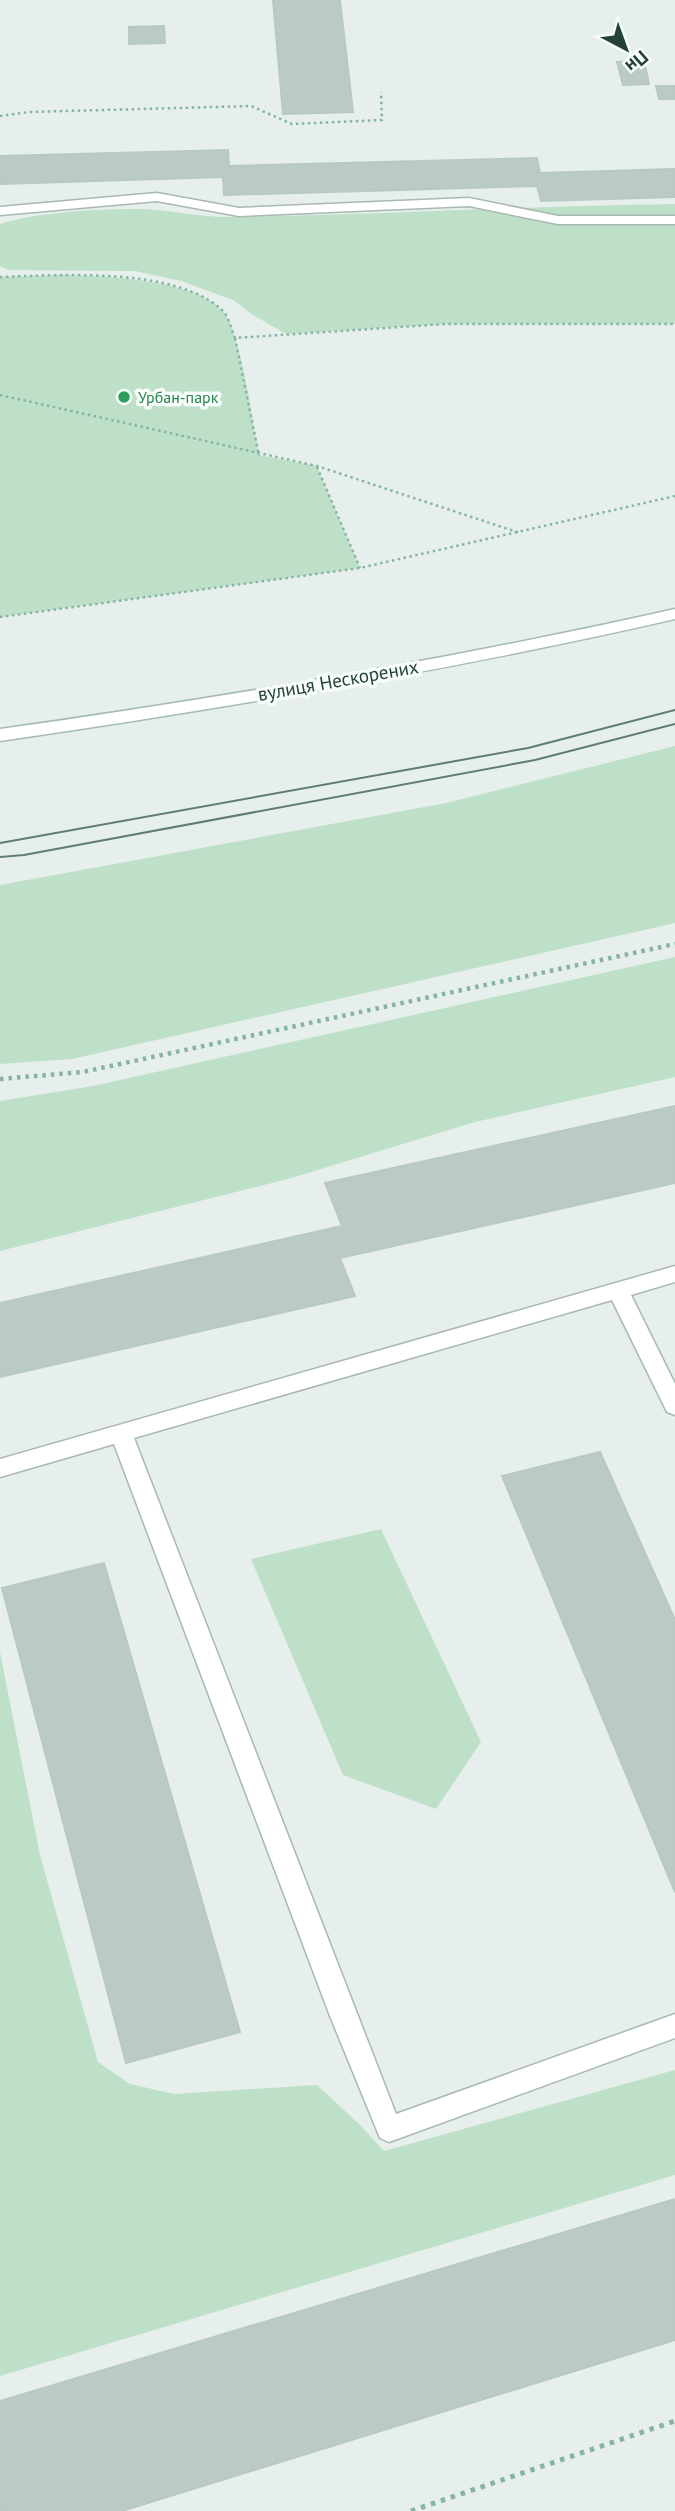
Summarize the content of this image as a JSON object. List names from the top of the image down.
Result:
{
  "streets": {
    "main road": ["вулиця Нескорених"]
  },
  "places": ["Урбан-парк"],
  "north": "bottom right"
}
